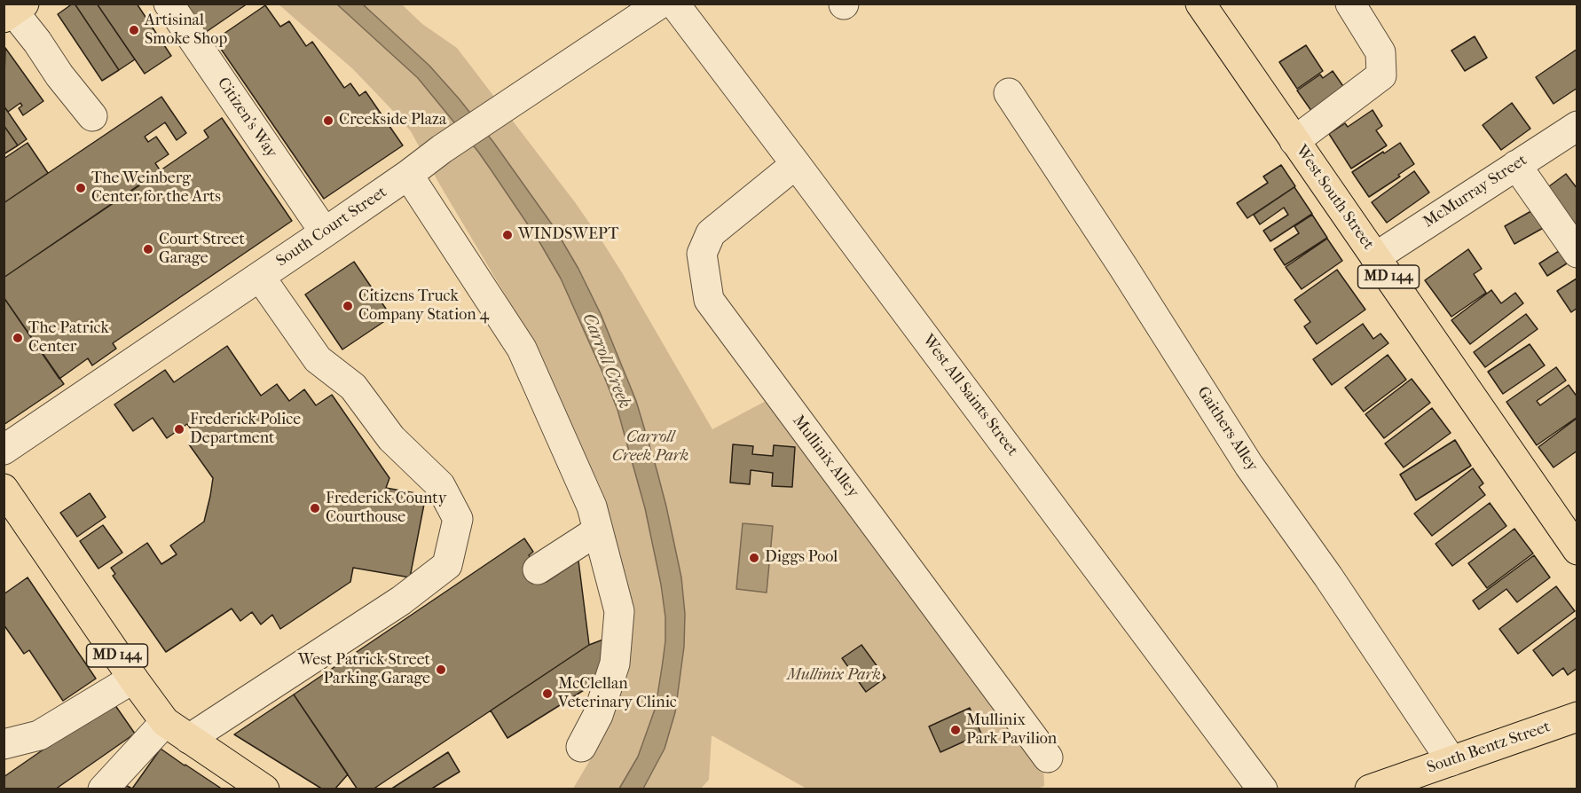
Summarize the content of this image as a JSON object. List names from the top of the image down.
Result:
{
  "streets": {
    "main road": ["West South Street", "MD 144", "South Bentz Street"],
    "street": [
      "Citizen's Way",
      "McMurray Street",
      "South Court Street",
      "West All Saints Street",
      "Gaithers Alley",
      "Mullinix Alley"
    ]
  },
  "crossings": [
    ["Citizen's Way", "South Court Street"],
    ["McMurray Street", "West South Street"],
    ["West All Saints Street", "Mullinix Alley"],
    ["Gaithers Alley", "South Bentz Street"]
  ],
  "water": ["Carroll Creek"],
  "parks": ["Carroll Creek Park", "Mullinix Park"],
  "places": [
    "Artisinal Smoke Shop",
    "Creekside Plaza",
    "The Weinberg Center for the Arts",
    "WINDSWEPT",
    "Court Street Garage",
    "Citizens Truck Company Station 4",
    "The Patrick Center",
    "Frederick Police Department",
    "Frederick County Courthouse",
    "Diggs Pool",
    "West Patrick Street Parking Garage",
    "McClellan Veterinary Clinic",
    "Mullinix Park Pavilion"
  ]
}
